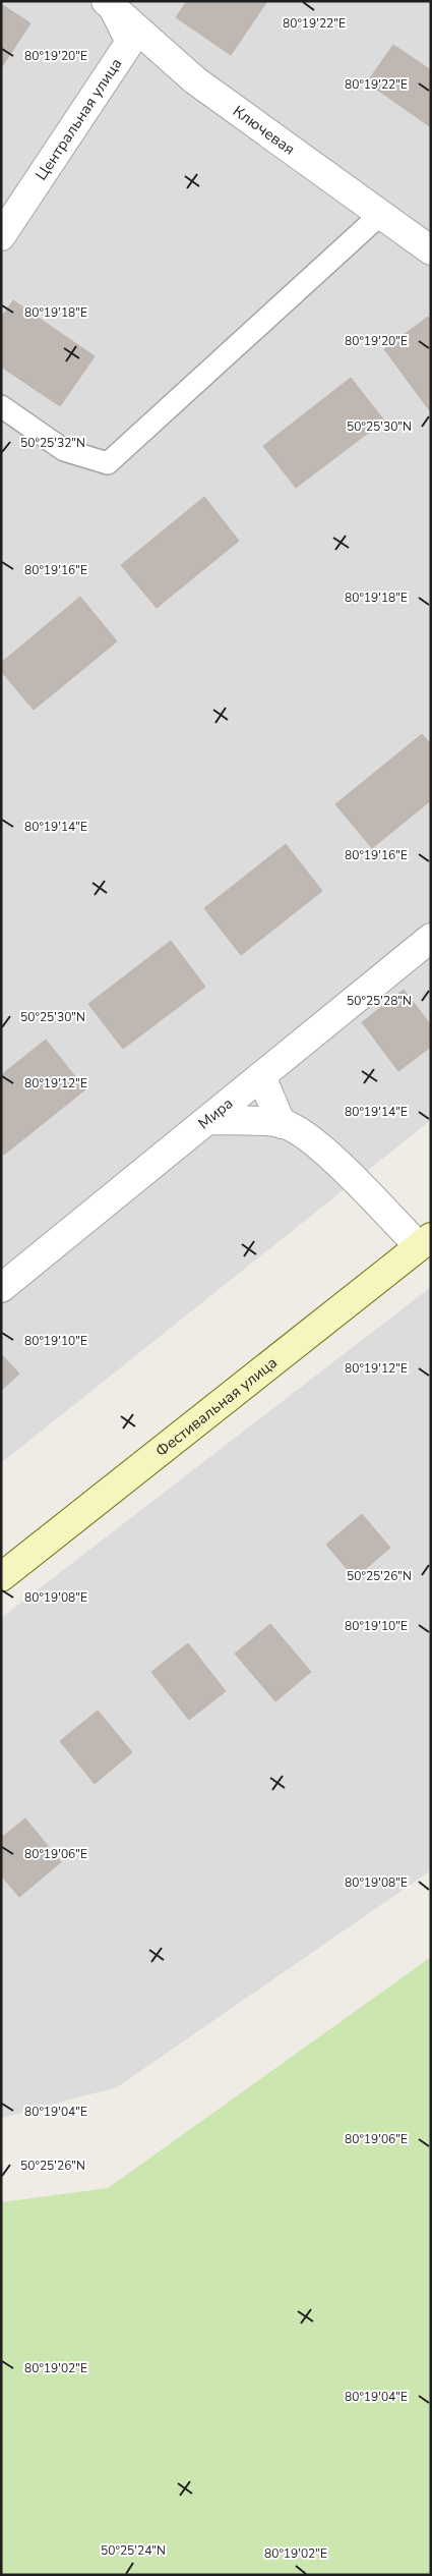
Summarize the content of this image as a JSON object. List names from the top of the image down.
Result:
{
  "streets": {
    "street": [
      "Центральная улица",
      "Ключевая",
      "Мира",
      "Фестивальная улица"
    ]
  },
  "crossings": [
    ["Центральная улица", "Ключевая"]
  ],
  "coordinates": [
    "80°19'22\"E",
    "80°19'20\"E",
    "80°19'18\"E",
    "50°25'30\"N",
    "50°25'32\"N",
    "80°19'16\"E",
    "80°19'14\"E",
    "50°25'28\"N",
    "80°19'12\"E",
    "80°19'10\"E",
    "50°25'26\"N",
    "80°19'08\"E",
    "80°19'06\"E",
    "80°19'04\"E",
    "80°19'02\"E",
    "50°25'24\"N"
  ]
}
